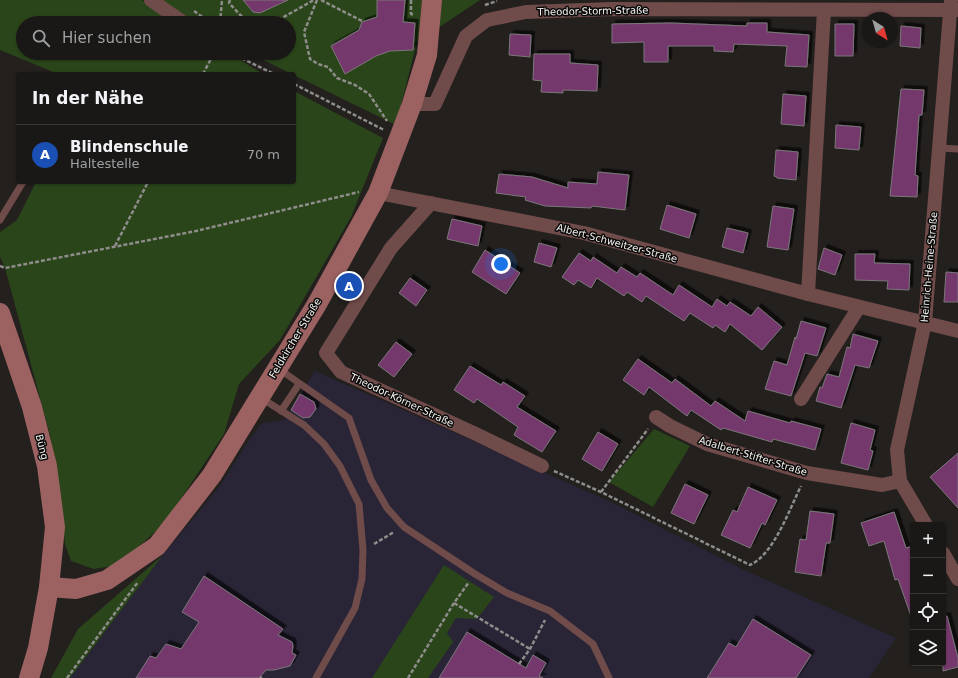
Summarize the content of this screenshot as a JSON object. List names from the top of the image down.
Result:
{
  "streets": {
    "street": [
      "Theodor-Storm-Straße",
      "Albert-Schweitzer-Straße",
      "Heinrich-Heine-Straße",
      "Feldkircher Straße",
      "Theodor-Körner-Straße",
      "Büng",
      "Adalbert-Stifter-Straße"
    ]
  },
  "crossings": [
    ["Theodor-Storm-Straße", "Heinrich-Heine-Straße"],
    ["Theodor-Storm-Straße", "Feldkircher Straße"],
    ["Albert-Schweitzer-Straße", "Heinrich-Heine-Straße"],
    ["Albert-Schweitzer-Straße", "Feldkircher Straße"],
    ["Albert-Schweitzer-Straße", "Theodor-Körner-Straße"],
    ["Heinrich-Heine-Straße", "Adalbert-Stifter-Straße"],
    ["Feldkircher Straße", "Büng"]
  ],
  "north": "bottom right",
  "page": {
    "search": "Hier suchen",
    "heading": "In der Nähe",
    "list": [
      {
        "mark": "A",
        "name": "Blindenschule",
        "note": "Haltestelle",
        "value": "70 m"
      }
    ],
    "pins": "A",
    "map_buttons": ["+", "−"]
  }
}
